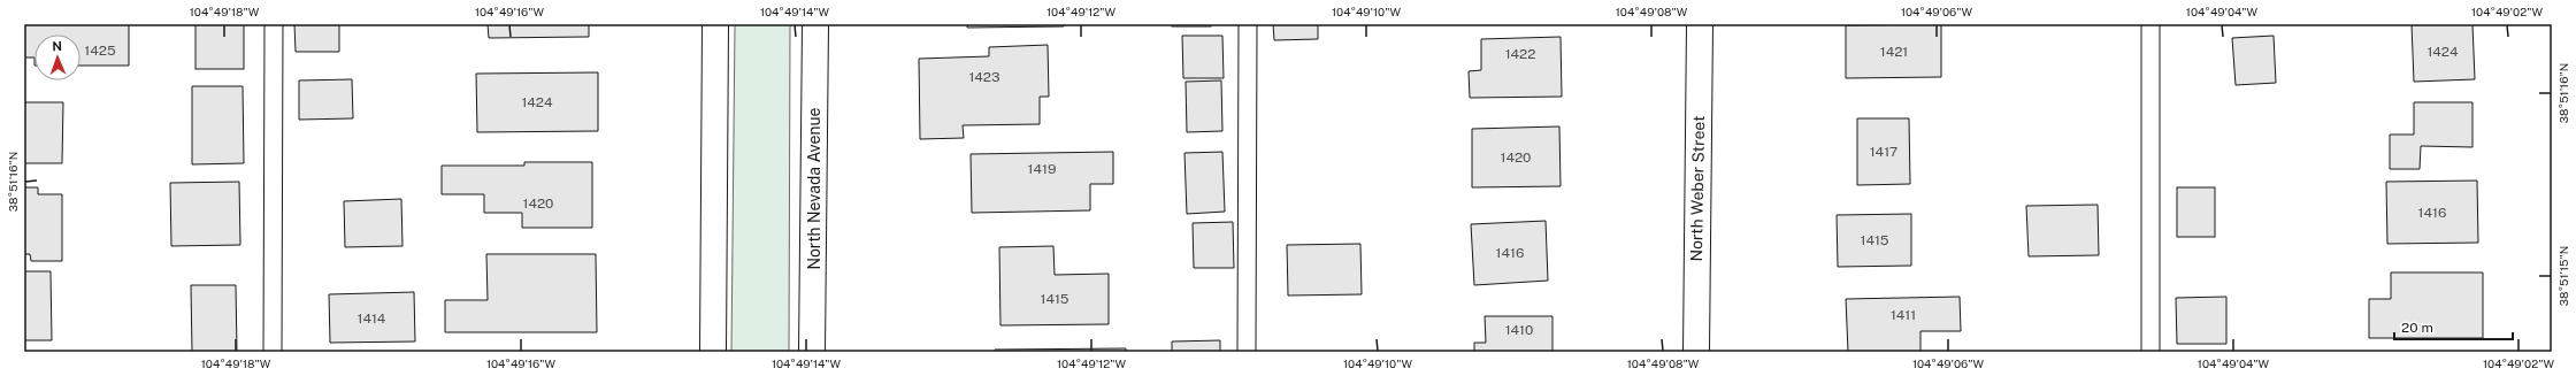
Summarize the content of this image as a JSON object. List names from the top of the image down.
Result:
{
  "streets": {
    "main road": ["North Nevada Avenue", "North Weber Street"]
  },
  "house_numbers": [
    "1425",
    "1421",
    "1424",
    "1422",
    "1423",
    "1424",
    "1417",
    "1420",
    "1419",
    "1420",
    "1416",
    "1415",
    "1416",
    "1415",
    "1411",
    "1414",
    "1410"
  ],
  "scale_bar": "20 m",
  "north": "top",
  "coordinates": [
    "104°49'18\"W",
    "104°49'16\"W",
    "104°49'14\"W",
    "104°49'12\"W",
    "104°49'10\"W",
    "104°49'08\"W",
    "104°49'06\"W",
    "104°49'04\"W",
    "104°49'02\"W",
    "38°51'16\"N",
    "38°51'15\"N"
  ]
}
